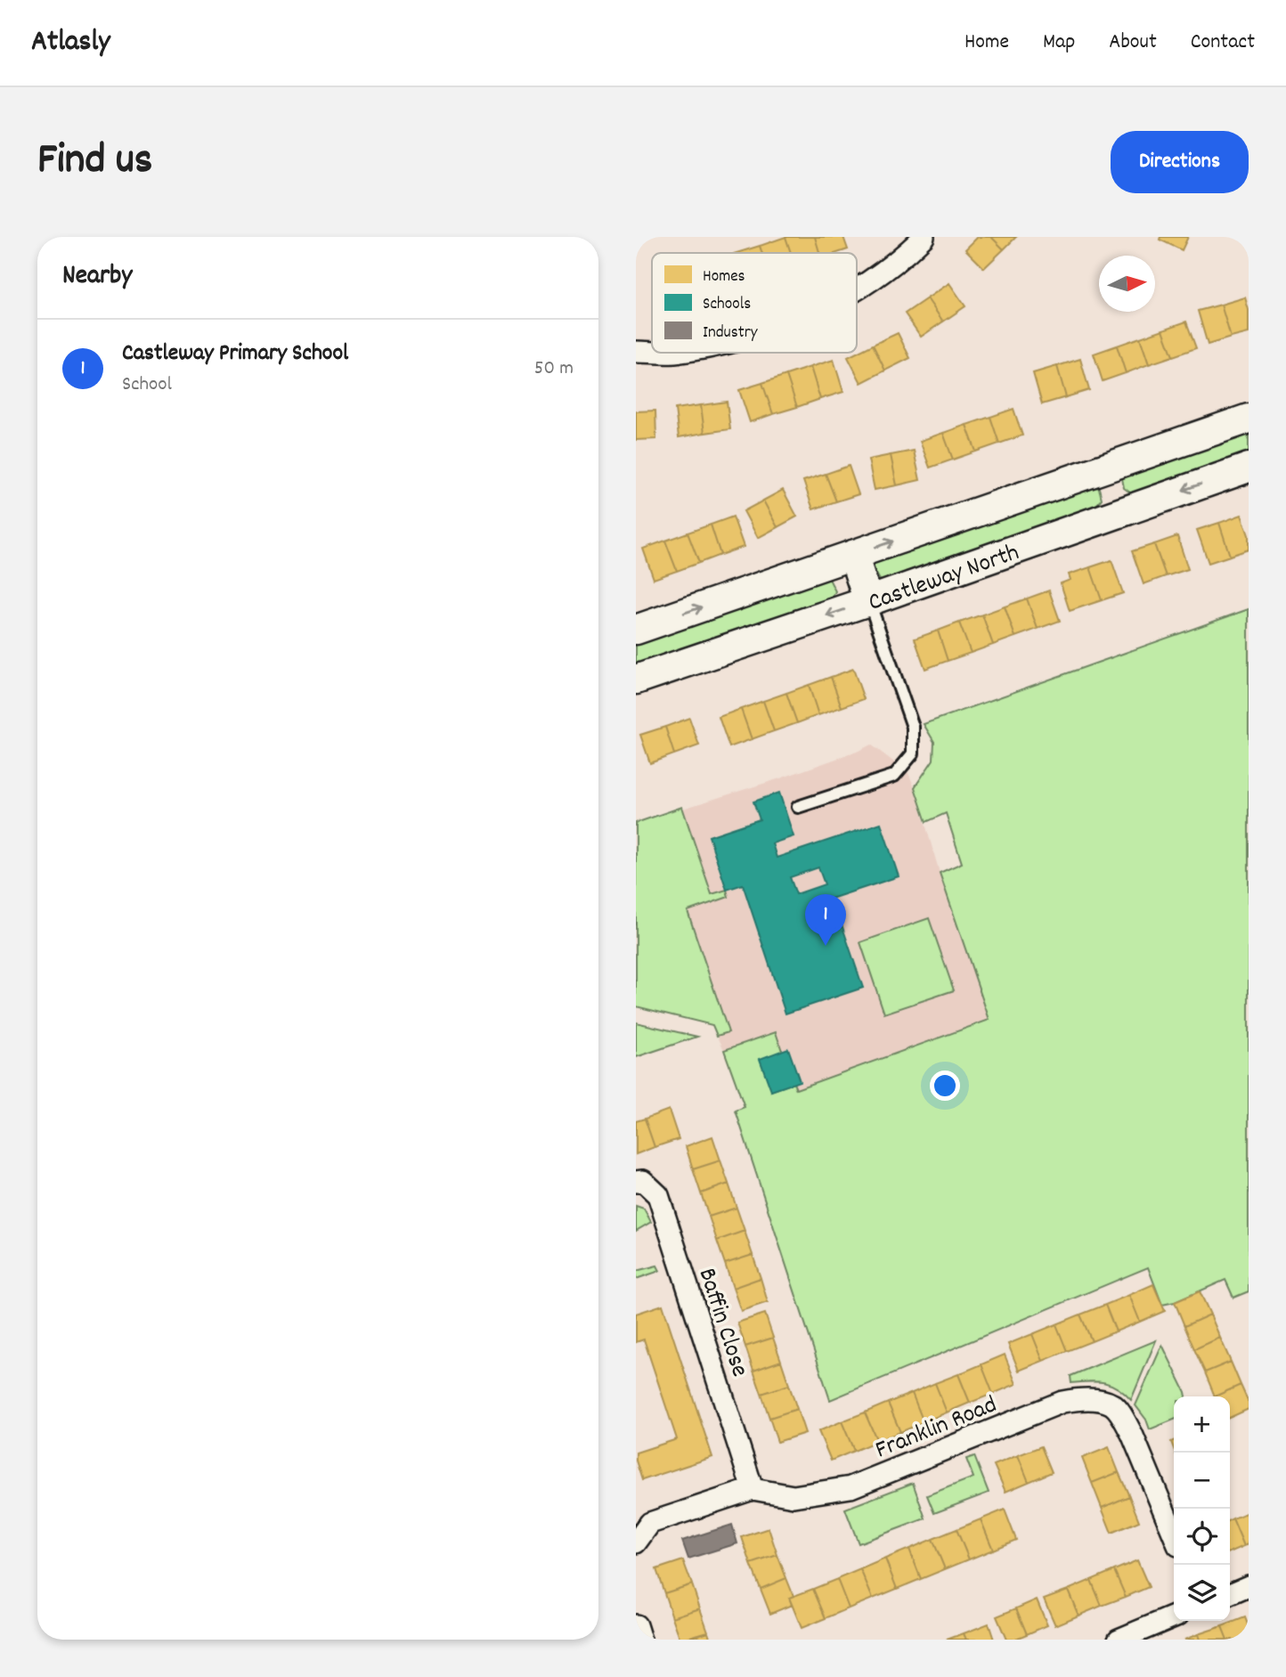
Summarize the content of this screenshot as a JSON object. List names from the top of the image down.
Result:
{
  "streets": {
    "street": ["Castleway North", "Baffin Close", "Franklin Road"]
  },
  "crossings": [
    ["Baffin Close", "Franklin Road"]
  ],
  "legend": ["Homes", "Schools", "Industry"],
  "north": "right",
  "page": {
    "header": "Atlasly",
    "nav": [
      "Home",
      "Map",
      "About",
      "Contact"
    ],
    "title": "Find us",
    "buttons": "Directions",
    "heading": "Nearby",
    "list": [
      {
        "mark": "1",
        "name": "Castleway Primary School",
        "note": "School",
        "value": "50 m"
      }
    ],
    "pins": "1",
    "map_buttons": ["+", "−"]
  }
}
